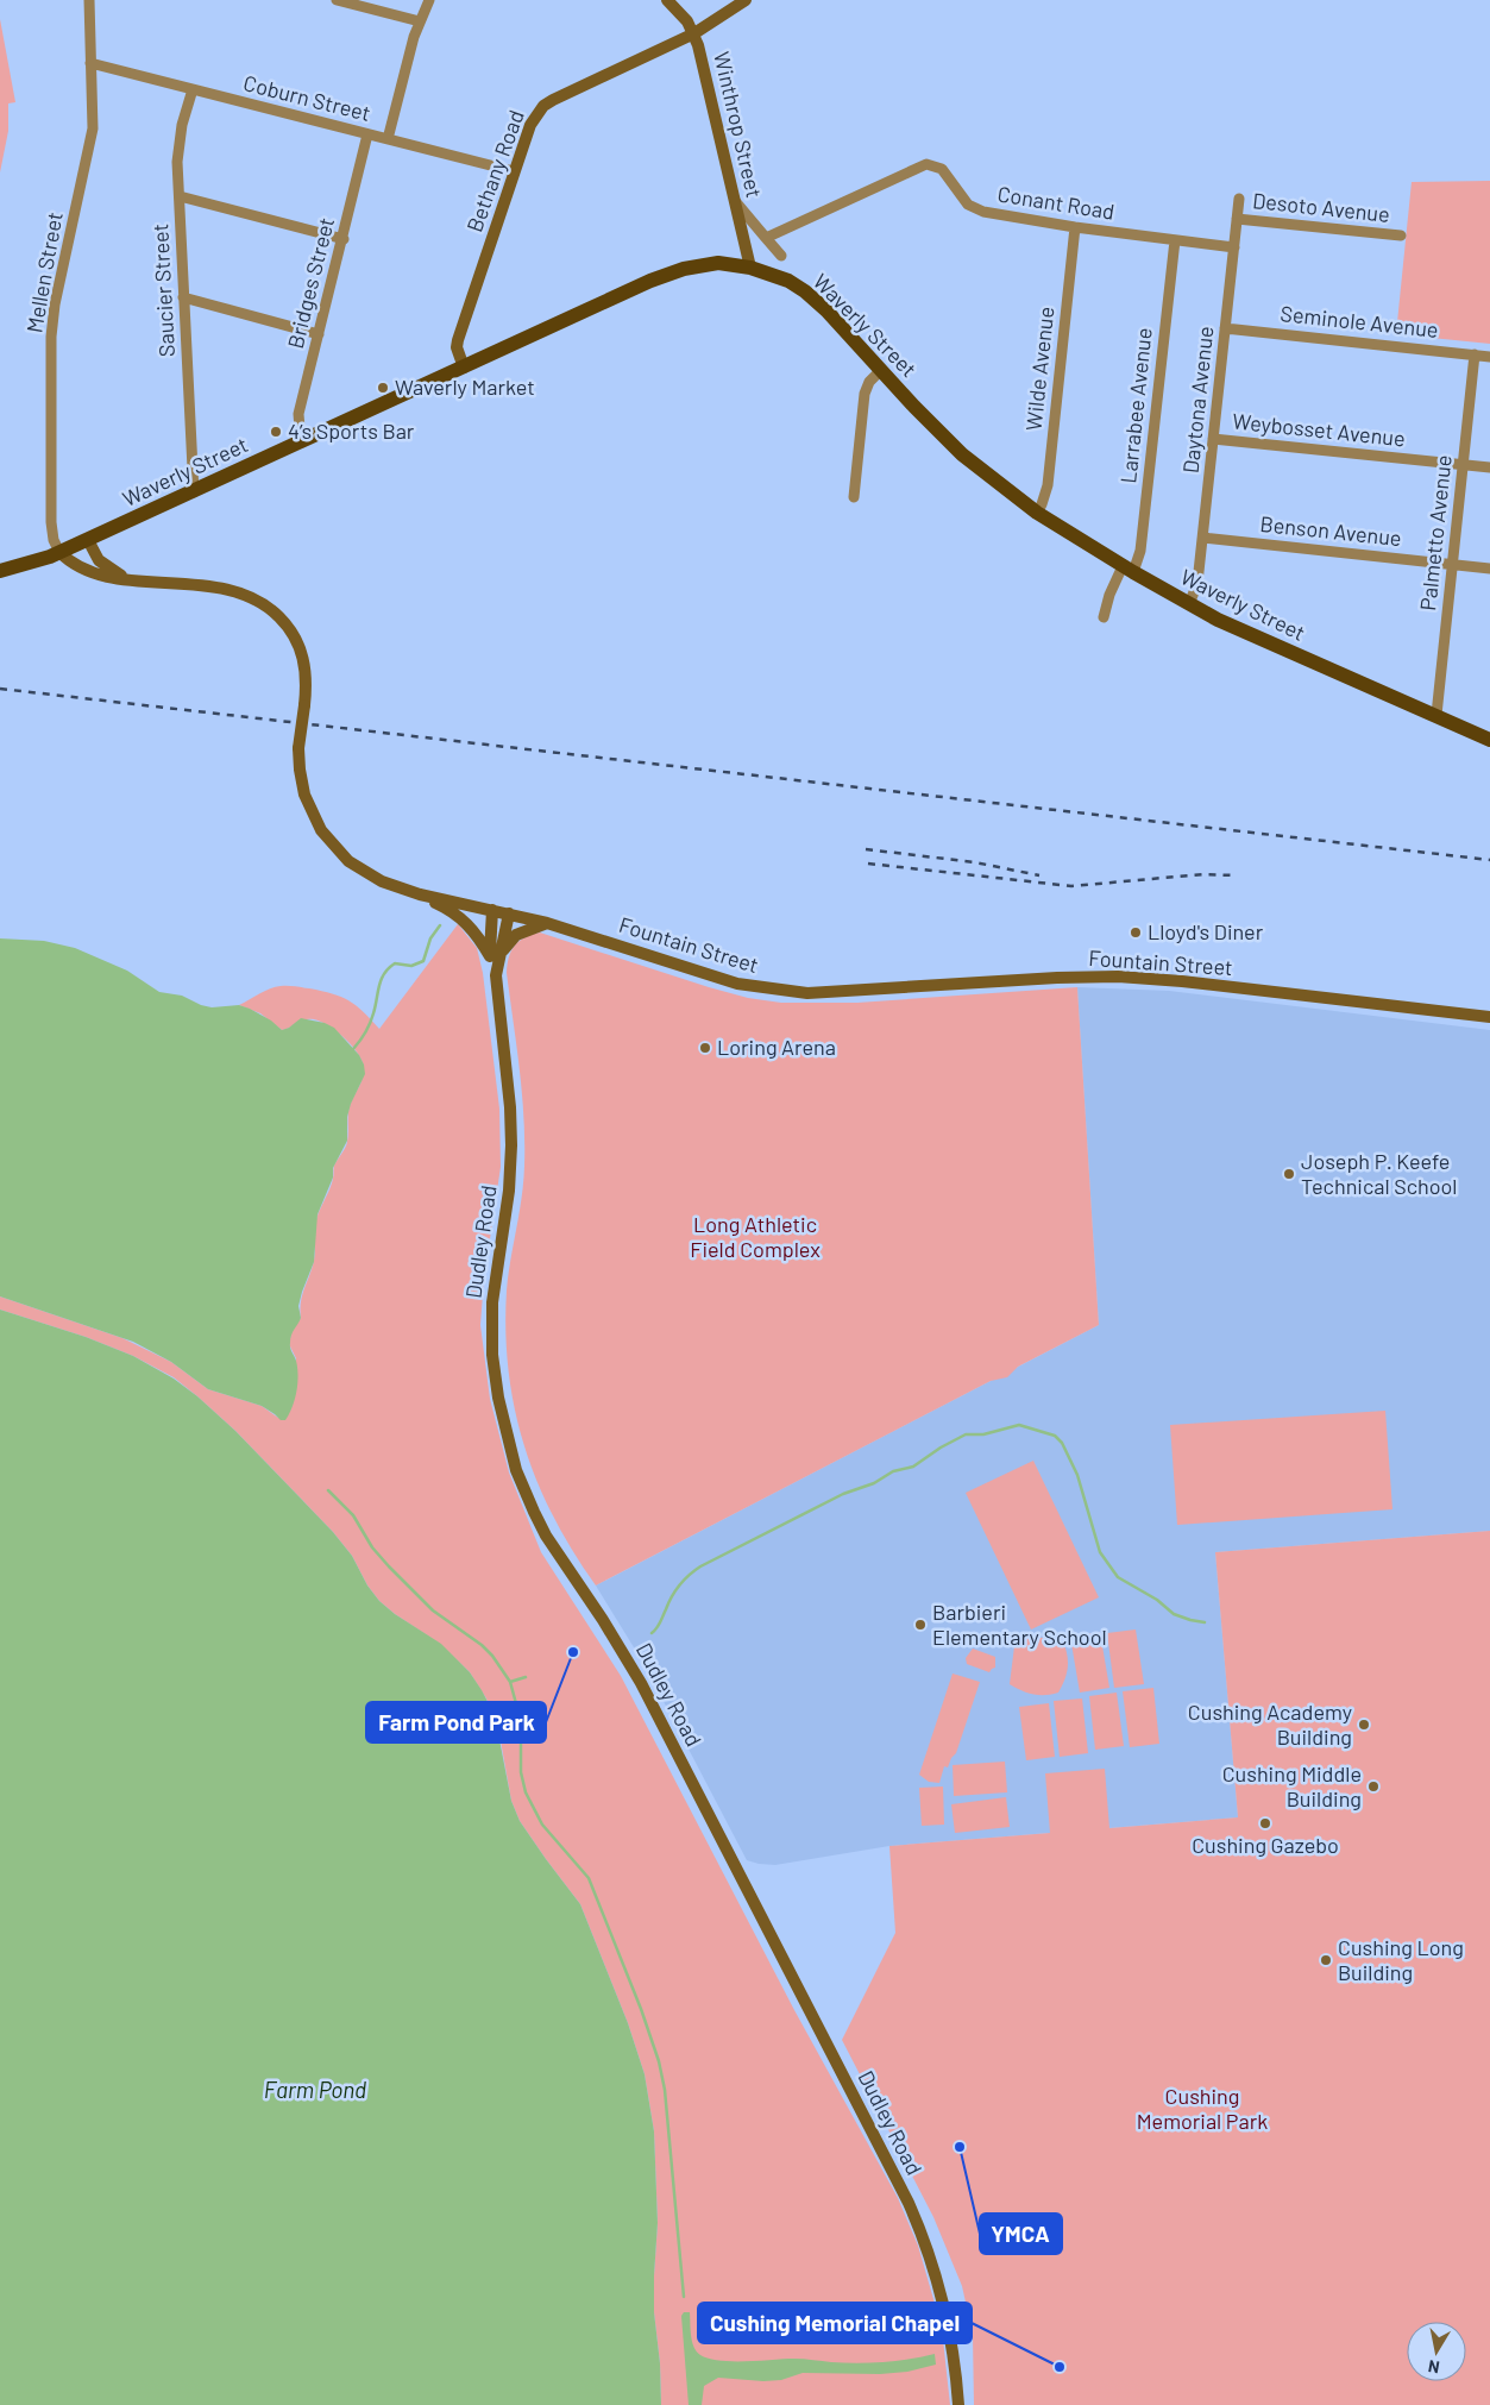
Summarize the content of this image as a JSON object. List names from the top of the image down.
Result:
{
  "streets": {
    "main road": ["Waverly Street"],
    "street": [
      "Coburn Street",
      "Winthrop Street",
      "Bethany Road",
      "Conant Road",
      "Desoto Avenue",
      "Mellen Street",
      "Bridges Street",
      "Saucier Street",
      "Seminole Avenue",
      "Wilde Avenue",
      "Daytona Avenue",
      "Larrabee Avenue",
      "Weybosset Avenue",
      "Benson Avenue",
      "Palmetto Avenue",
      "Fountain Street",
      "Dudley Road"
    ]
  },
  "crossings": [
    ["Coburn Street", "Bethany Road"],
    ["Coburn Street", "Mellen Street"],
    ["Coburn Street", "Bridges Street"],
    ["Coburn Street", "Saucier Street"],
    ["Winthrop Street", "Bethany Road"],
    ["Winthrop Street", "Waverly Street"],
    ["Bethany Road", "Waverly Street"],
    ["Conant Road", "Wilde Avenue"],
    ["Conant Road", "Daytona Avenue"],
    ["Conant Road", "Larrabee Avenue"],
    ["Desoto Avenue", "Daytona Avenue"],
    ["Mellen Street", "Waverly Street"],
    ["Mellen Street", "Fountain Street"],
    ["Bridges Street", "Waverly Street"],
    ["Saucier Street", "Waverly Street"],
    ["Seminole Avenue", "Daytona Avenue"],
    ["Seminole Avenue", "Palmetto Avenue"],
    ["Waverly Street", "Wilde Avenue"],
    ["Waverly Street", "Daytona Avenue"],
    ["Waverly Street", "Larrabee Avenue"],
    ["Waverly Street", "Palmetto Avenue"],
    ["Waverly Street", "Fountain Street"],
    ["Daytona Avenue", "Weybosset Avenue"],
    ["Daytona Avenue", "Benson Avenue"],
    ["Weybosset Avenue", "Palmetto Avenue"],
    ["Benson Avenue", "Palmetto Avenue"],
    ["Fountain Street", "Dudley Road"]
  ],
  "water": ["Farm Pond"],
  "parks": ["Long Athletic Field Complex", "Cushing Memorial Park"],
  "places": [
    "Waverly Market",
    "4’s Sports Bar",
    "Lloyd's Diner",
    "Loring Arena",
    "Joseph P. Keefe Technical School",
    "Barbieri Elementary School",
    "Farm Pond Park",
    "Cushing Academy Building",
    "Cushing Middle Building",
    "Cushing Gazebo",
    "Cushing Long Building",
    "YMCA",
    "Cushing Memorial Chapel"
  ],
  "north": "bottom"
}
